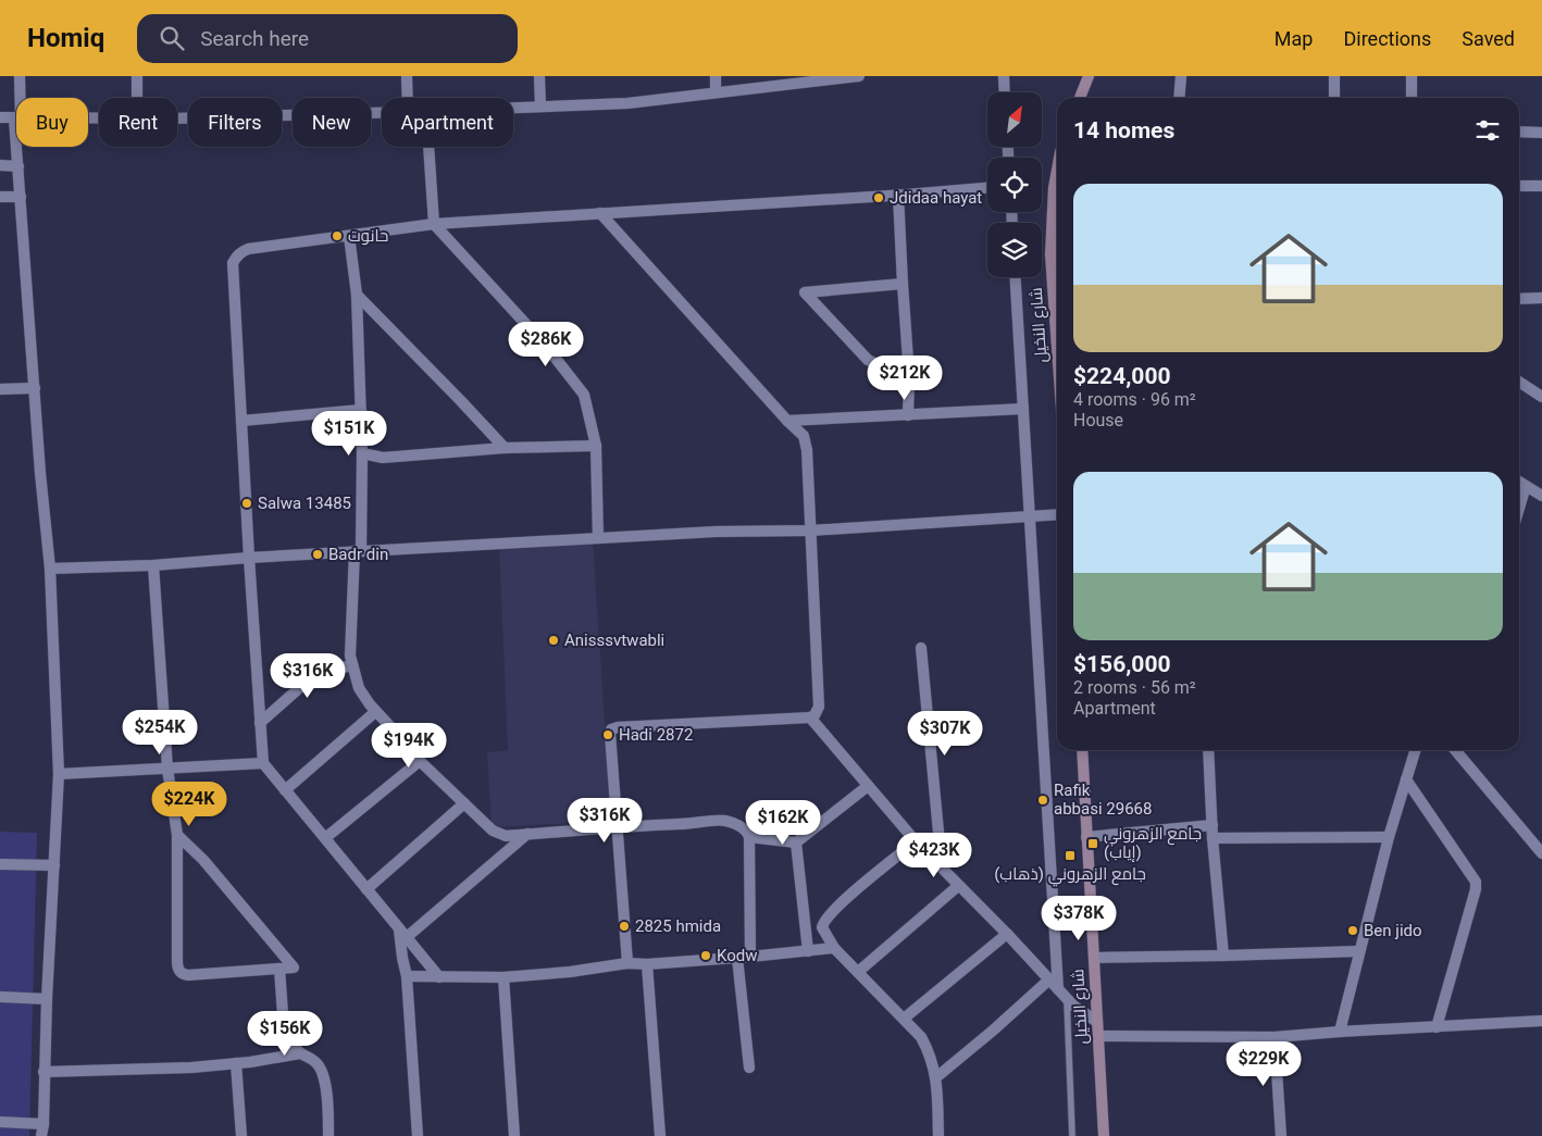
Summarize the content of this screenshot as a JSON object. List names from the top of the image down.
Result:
{
  "streets": {
    "main road": ["شارع النخيل"]
  },
  "places": {
    "other": [
      "Jdidaa hayat",
      "حانوت",
      "Salwa 13485",
      "Badr din",
      "Anisssvtwabli",
      "Hadi 2872",
      "Rafik abbasi 29668",
      "2825 hmida",
      "Ben jido",
      "Kodw"
    ],
    "transit": ["جامع الزهروني (إياب)", "جامع الزهروني (ذهاب)"]
  },
  "north": "top right",
  "page": {
    "header": "Homiq",
    "search": "Search here",
    "nav": ["Map", "Directions", "Saved"],
    "chip": [
      "Buy",
      "Rent",
      "Filters",
      "New",
      "Apartment"
    ],
    "heading": "14 homes",
    "list": [
      {
        "name": "$224,000",
        "note": "4 rooms · 96 m² · House"
      },
      {
        "name": "$156,000",
        "note": "2 rooms · 56 m² · Apartment"
      }
    ],
    "price": [
      "$286K",
      "$212K",
      "$151K",
      "$316K",
      "$254K",
      "$307K",
      "$194K",
      "$224K",
      "$316K",
      "$162K",
      "$423K",
      "$378K",
      "$156K",
      "$229K"
    ]
  }
}
